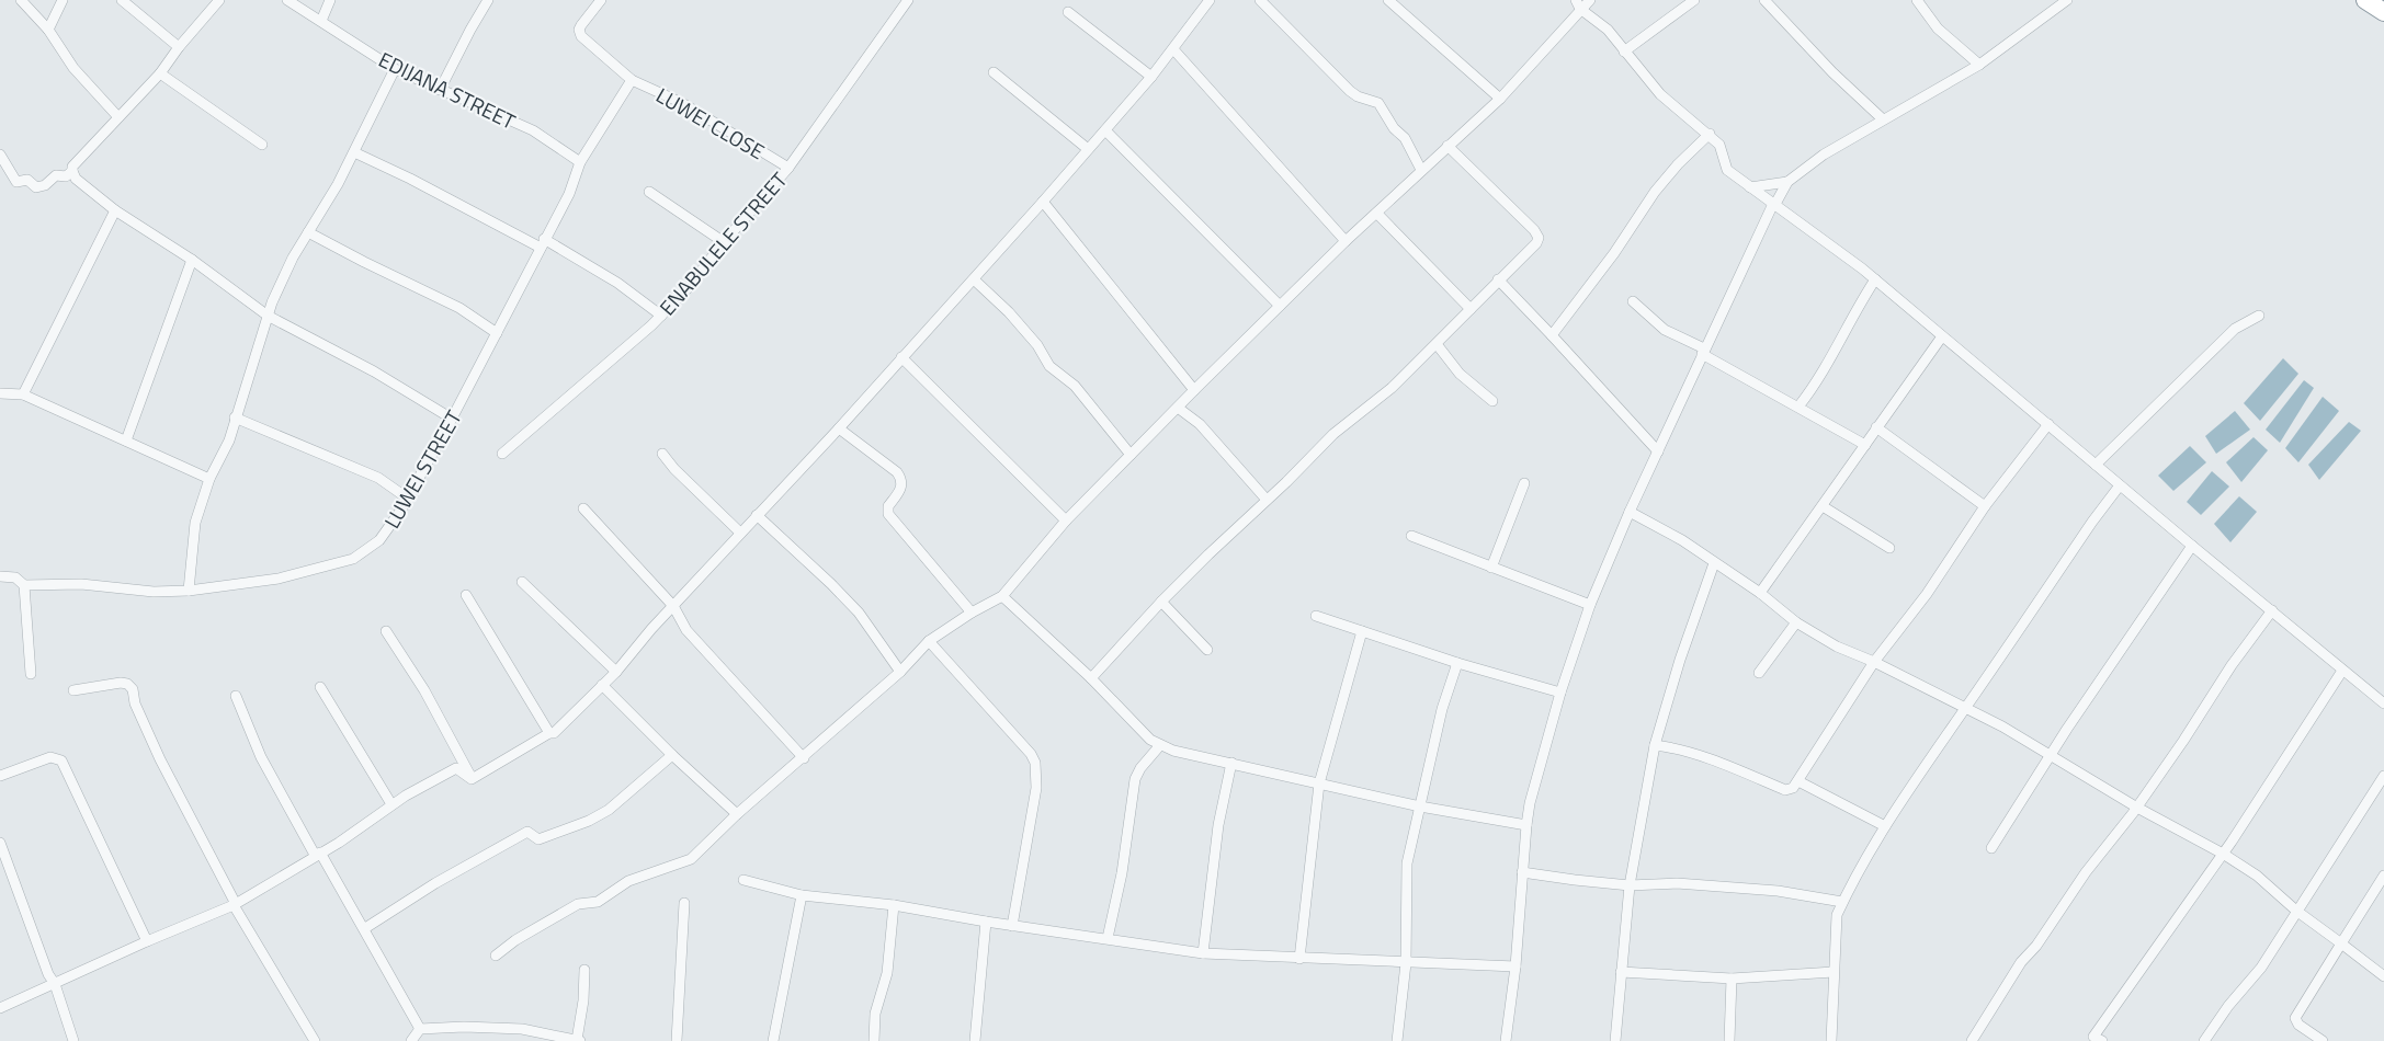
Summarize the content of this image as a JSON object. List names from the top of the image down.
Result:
{
  "streets": {
    "street": [
      "EDIJANA STREET",
      "LUWEI CLOSE",
      "ENABULELE STREET",
      "LUWEI STREET"
    ]
  },
  "crossings": [
    ["EDIJANA STREET", "LUWEI STREET"],
    ["LUWEI CLOSE", "ENABULELE STREET"],
    ["LUWEI CLOSE", "LUWEI STREET"]
  ]
}
